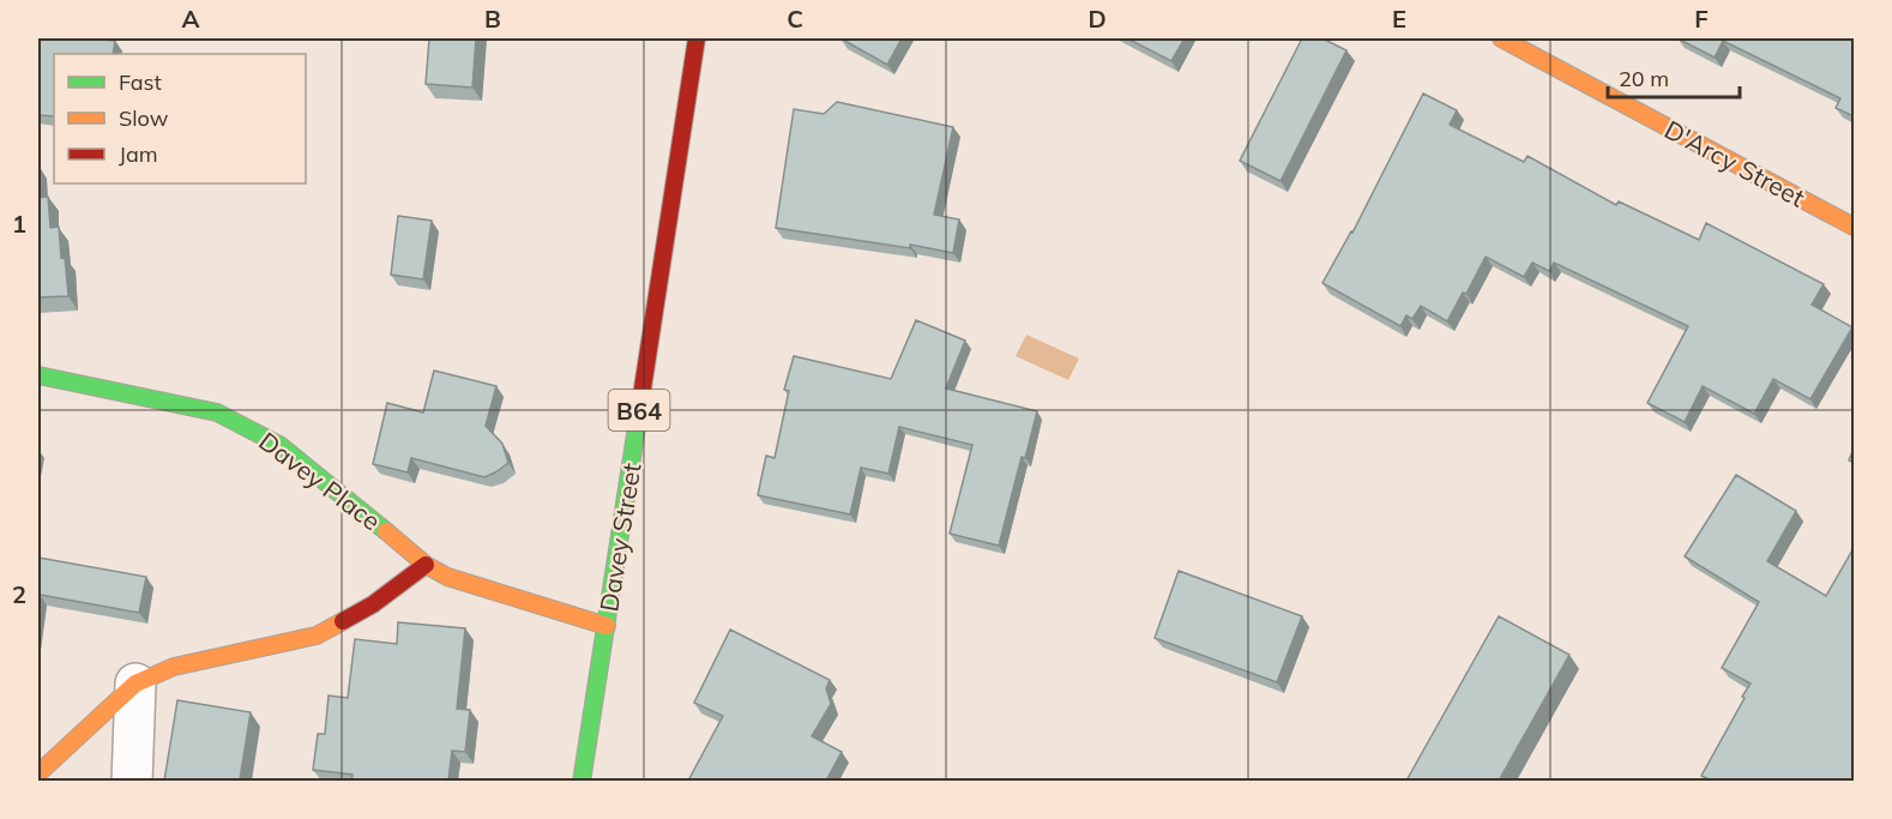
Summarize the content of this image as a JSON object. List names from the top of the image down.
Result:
{
  "streets": {
    "street": [
      "D'Arcy Street",
      "B64",
      "Davey Place",
      "Davey Street"
    ]
  },
  "crossings": [
    ["Davey Place", "Davey Street"]
  ],
  "legend": ["Fast", "Slow", "Jam"],
  "scale_bar": "20 m",
  "grid": {
    "columns": [
      "A",
      "B",
      "C",
      "D",
      "E",
      "F"
    ],
    "rows": ["1", "2"]
  }
}
